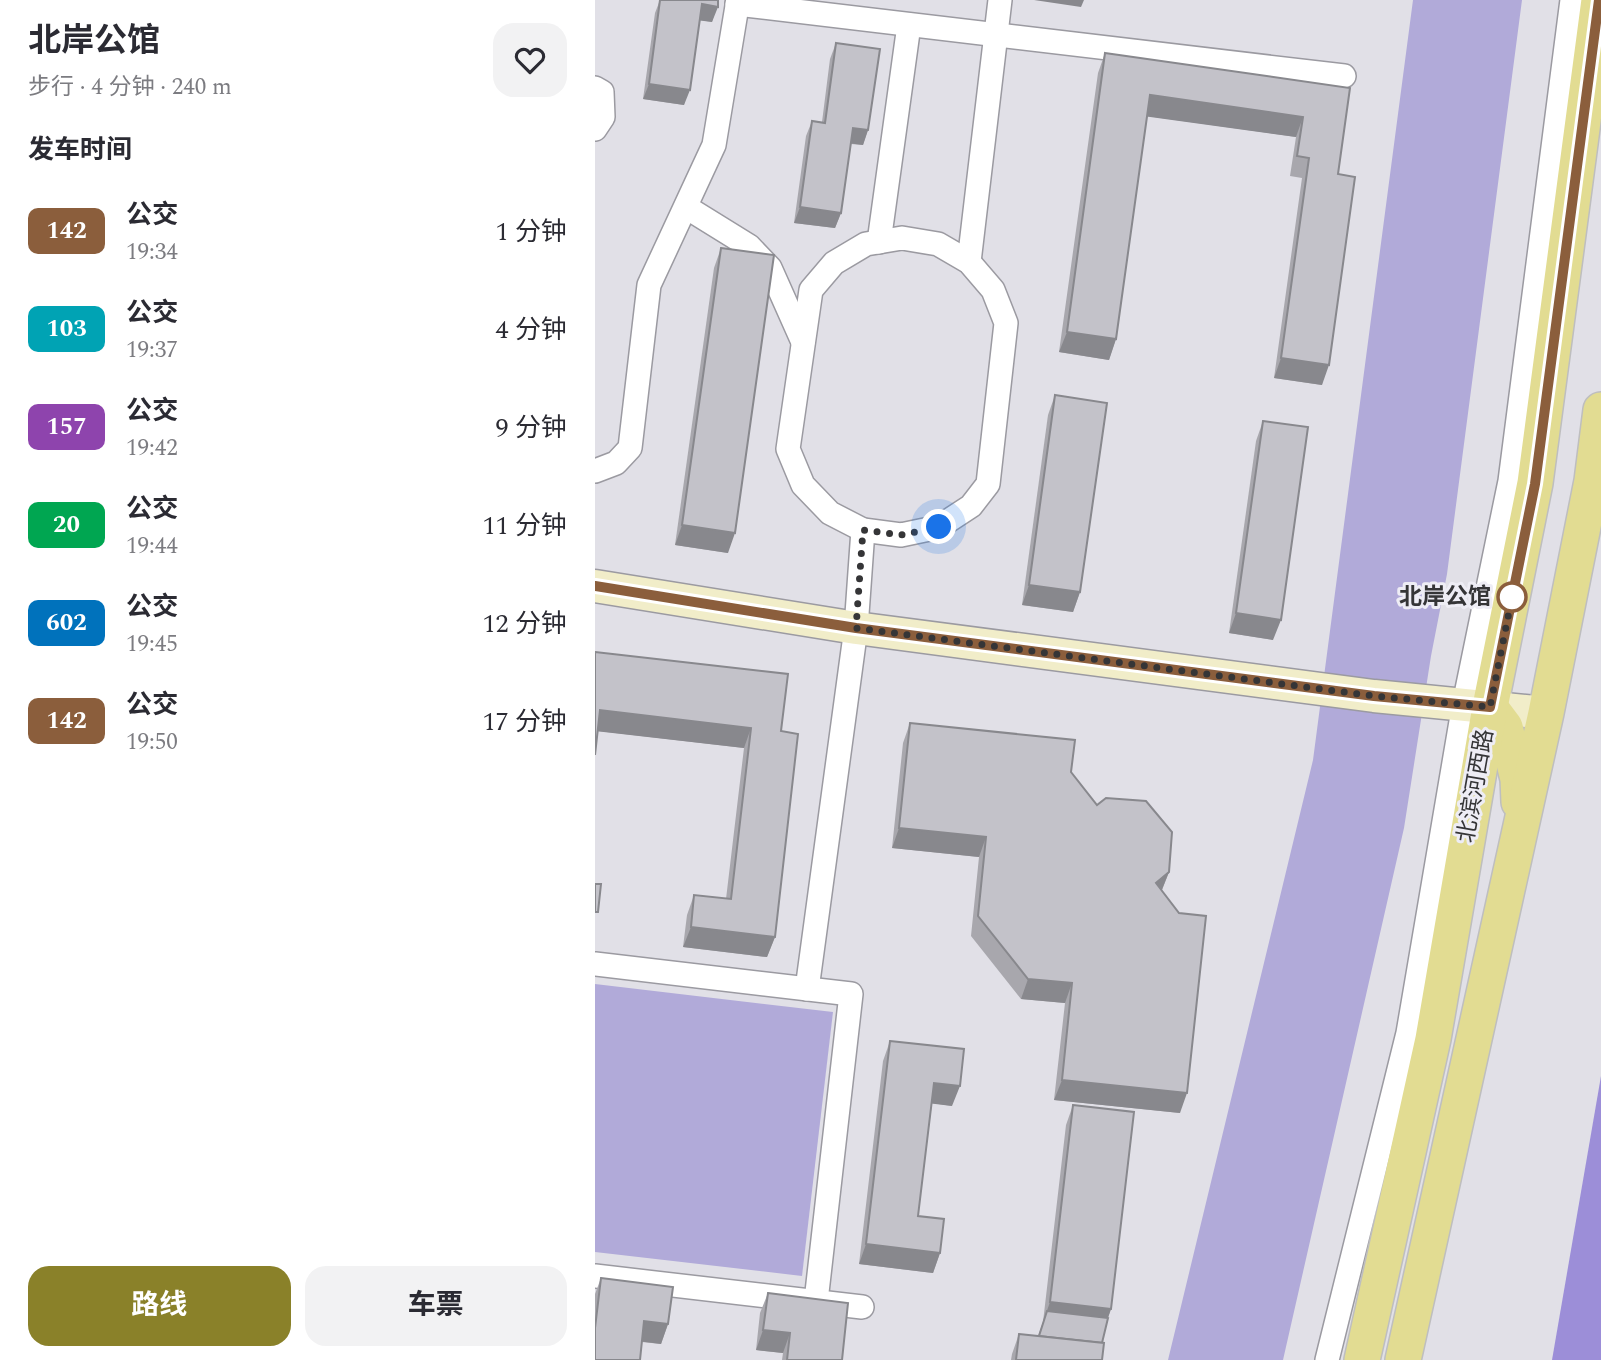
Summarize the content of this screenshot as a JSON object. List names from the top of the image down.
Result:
{
  "streets": {
    "main road": ["北滨河西路"]
  },
  "places": ["北岸公馆"],
  "lines": ["bus line 142"],
  "page": {
    "heading": [
      ["北岸公馆", "步行 · 4 分钟 · 240 m"],
      "发车时间"
    ],
    "list": [
      {
        "mark": "142",
        "name": "公交",
        "note": "19:34",
        "value": "1 分钟"
      },
      {
        "mark": "103",
        "name": "公交",
        "note": "19:37",
        "value": "4 分钟"
      },
      {
        "mark": "157",
        "name": "公交",
        "note": "19:42",
        "value": "9 分钟"
      },
      {
        "mark": "20",
        "name": "公交",
        "note": "19:44",
        "value": "11 分钟"
      },
      {
        "mark": "602",
        "name": "公交",
        "note": "19:45",
        "value": "12 分钟"
      },
      {
        "mark": "142",
        "name": "公交",
        "note": "19:50",
        "value": "17 分钟"
      }
    ],
    "buttons": ["路线", "车票"]
  }
}
